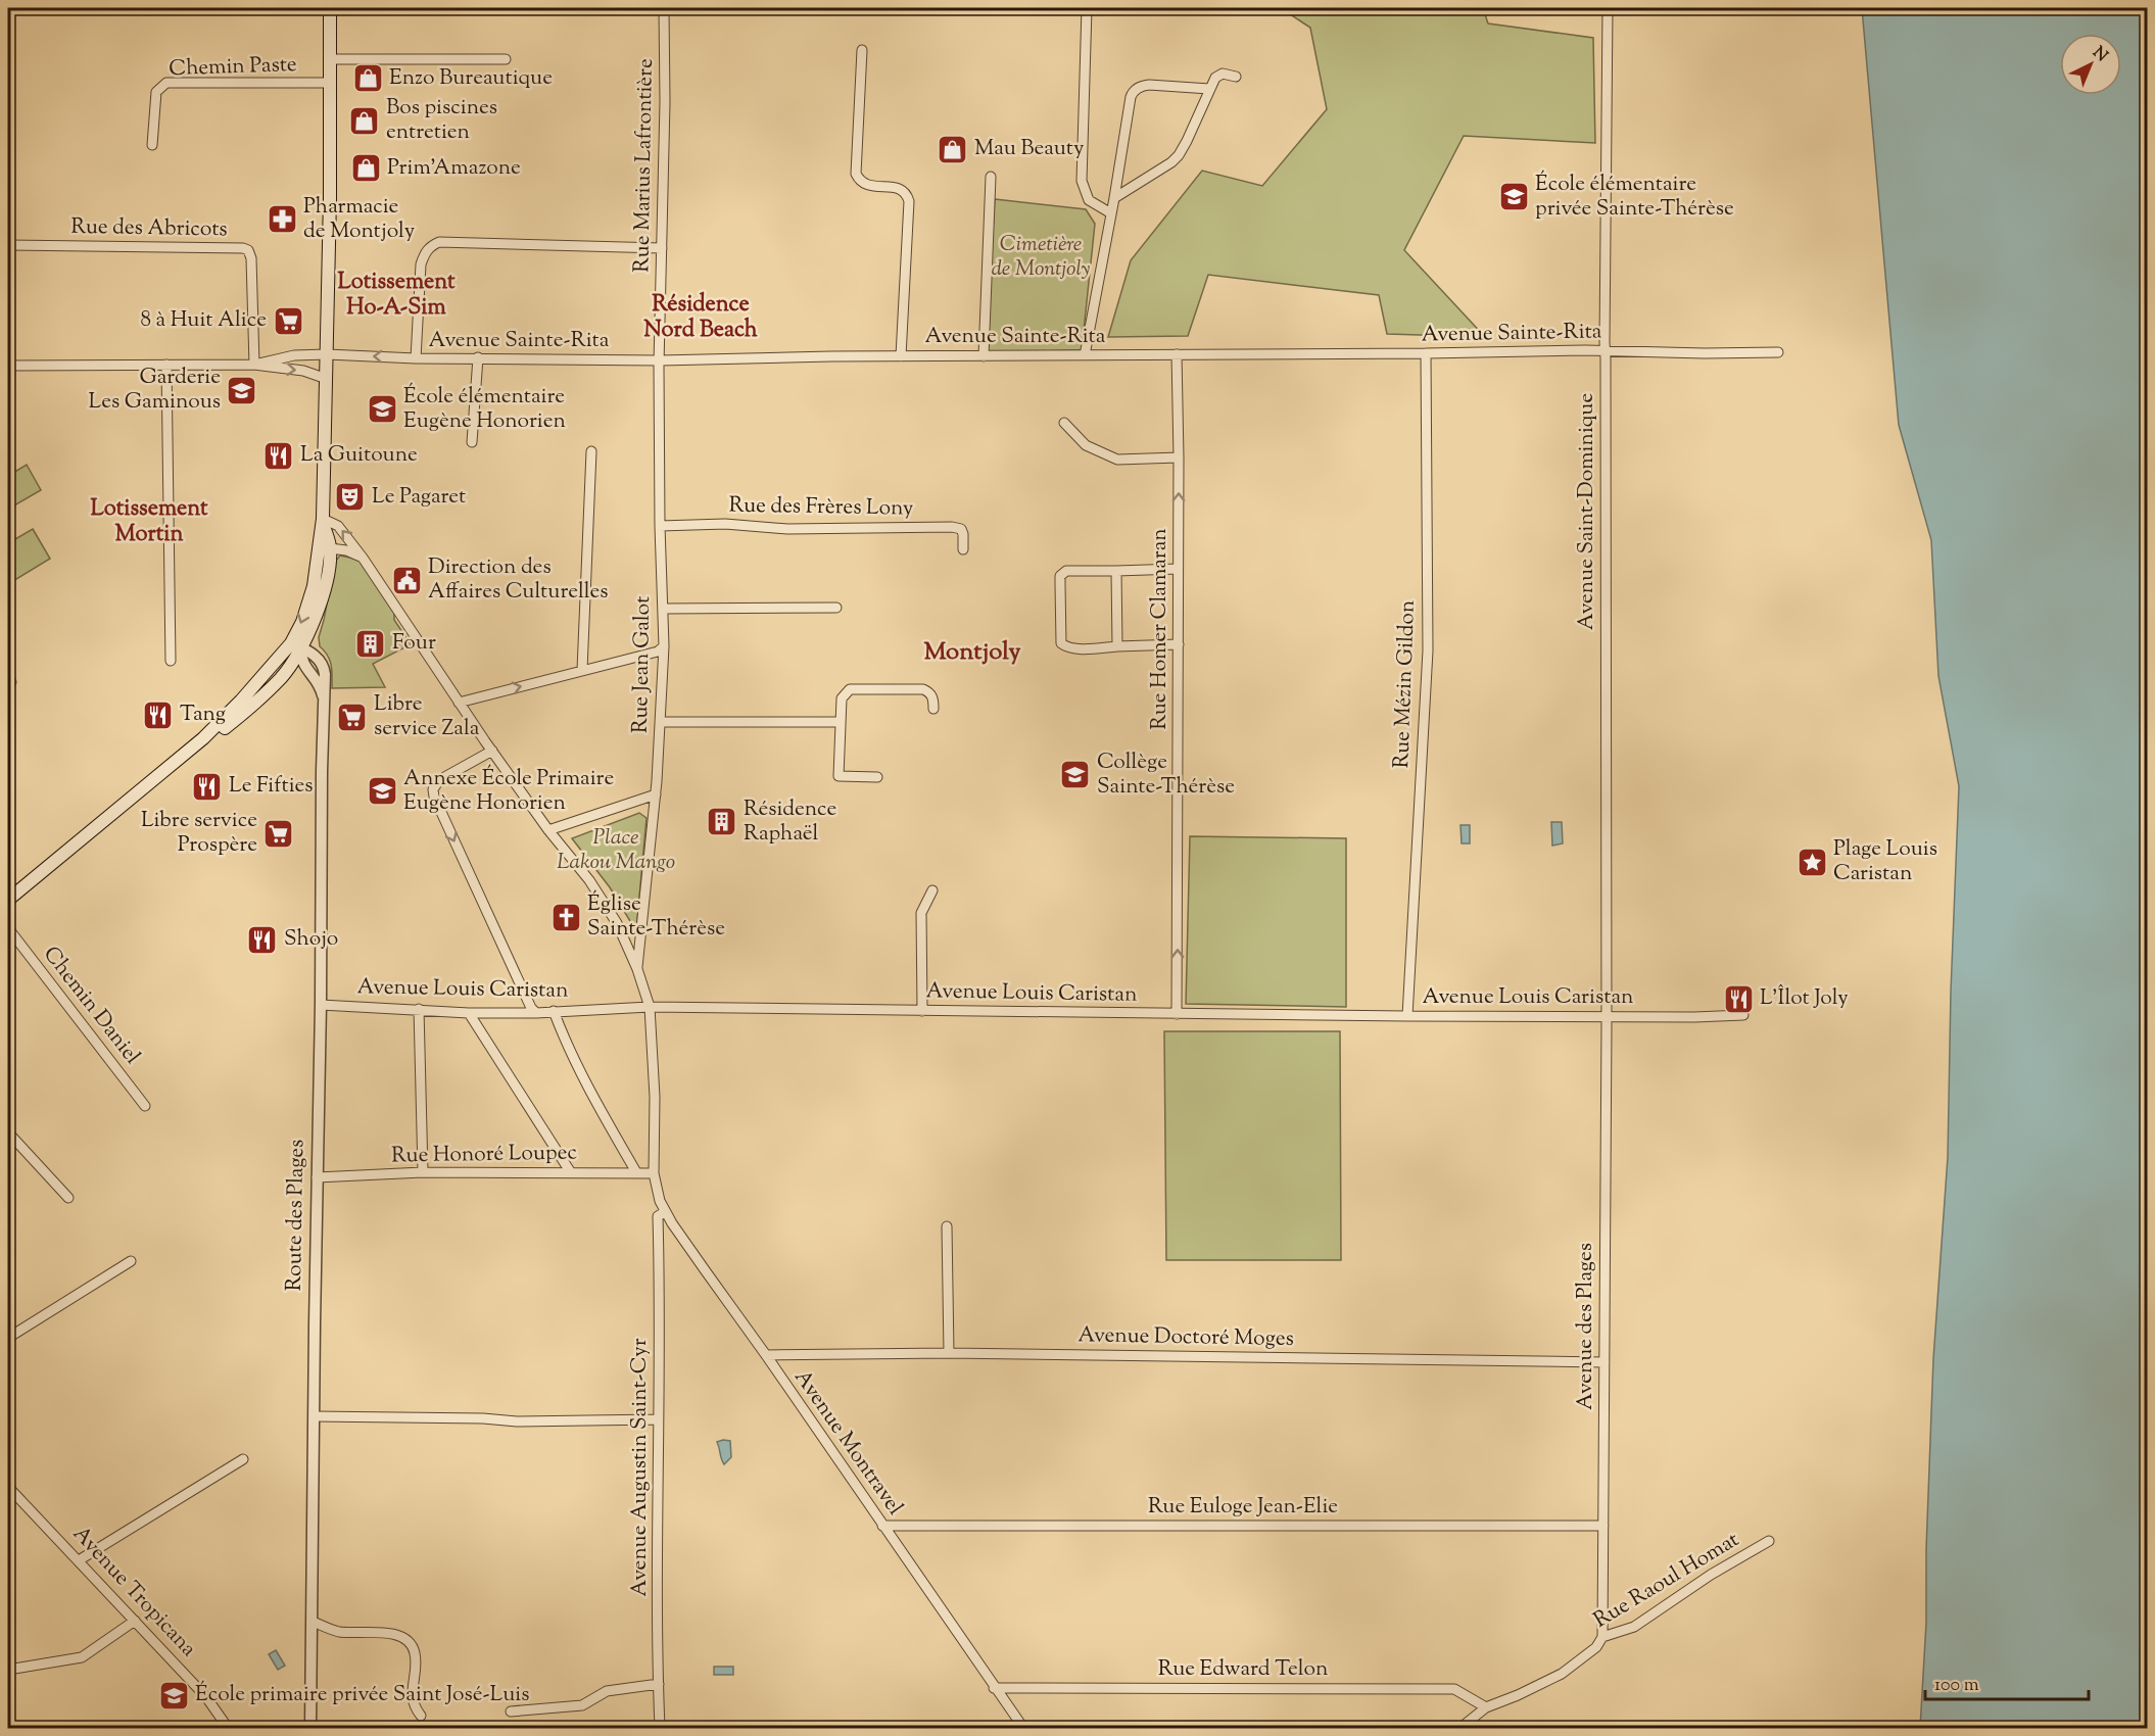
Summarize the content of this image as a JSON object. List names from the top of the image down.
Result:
{
  "streets": {
    "street": [
      "Chemin Paste",
      "Rue Marius Lafrontière",
      "Rue des Abricots",
      "Avenue Sainte-Rita",
      "Rue des Frères Lony",
      "Avenue Saint-Dominique",
      "Rue Homer Clamaran",
      "Rue Jean Galot",
      "Rue Mézin Gildon",
      "Avenue Louis Caristan",
      "Chemin Daniel",
      "Rue Honoré Loupec",
      "Route des Plages",
      "Avenue des Plages",
      "Avenue Doctoré Moges",
      "Avenue Montravel",
      "Avenue Augustin Saint-Cyr",
      "Rue Euloge Jean-Elie",
      "Rue Raoul Homat",
      "Avenue Tropicana",
      "Rue Edward Telon"
    ]
  },
  "crossings": [
    ["Rue Marius Lafrontière", "Avenue Sainte-Rita"],
    ["Rue Marius Lafrontière", "Rue Jean Galot"],
    ["Rue des Abricots", "Avenue Sainte-Rita"],
    ["Avenue Sainte-Rita", "Avenue Saint-Dominique"],
    ["Avenue Sainte-Rita", "Rue Homer Clamaran"],
    ["Avenue Sainte-Rita", "Rue Jean Galot"],
    ["Avenue Sainte-Rita", "Rue Mézin Gildon"],
    ["Rue des Frères Lony", "Rue Jean Galot"],
    ["Avenue Saint-Dominique", "Avenue Louis Caristan"],
    ["Avenue Saint-Dominique", "Avenue des Plages"],
    ["Rue Homer Clamaran", "Avenue Louis Caristan"],
    ["Rue Jean Galot", "Avenue Montravel"],
    ["Rue Mézin Gildon", "Avenue Louis Caristan"],
    ["Avenue Louis Caristan", "Route des Plages"],
    ["Avenue Louis Caristan", "Avenue des Plages"],
    ["Avenue Louis Caristan", "Avenue Montravel"],
    ["Rue Honoré Loupec", "Route des Plages"],
    ["Rue Honoré Loupec", "Avenue Montravel"],
    ["Avenue des Plages", "Avenue Doctoré Moges"],
    ["Avenue des Plages", "Rue Euloge Jean-Elie"],
    ["Avenue des Plages", "Rue Raoul Homat"],
    ["Avenue Doctoré Moges", "Avenue Montravel"],
    ["Avenue Montravel", "Avenue Augustin Saint-Cyr"],
    ["Avenue Montravel", "Rue Euloge Jean-Elie"],
    ["Avenue Montravel", "Rue Edward Telon"],
    ["Rue Raoul Homat", "Rue Edward Telon"]
  ],
  "one_way": ["Rue Homer Clamaran"],
  "districts": [
    "Lotissement Ho-A-Sim",
    "Résidence Nord Beach",
    "Lotissement Mortin",
    "Montjoly"
  ],
  "parks": ["Cimetière de Montjoly", "Place Lakou Mango"],
  "places": {
    "shop": [
      "Enzo Bureautique",
      "Bos piscines entretien",
      "Mau Beauty",
      "Prim'Amazone"
    ],
    "school or university": [
      "École élémentaire privée Sainte-Thérèse",
      "Garderie Les Gaminous",
      "École élémentaire Eugène Honorien",
      "Collège Sainte-Thérèse",
      "Annexe École Primaire Eugène Honorien",
      "École primaire privée Saint José-Luis"
    ],
    "pharmacy": ["Pharmacie de Montjoly"],
    "supermarket": ["8 à Huit Alice", "Libre service Zala", "Libre service Prospère"],
    "restaurant": [
      "La Guitoune",
      "Tang",
      "Le Fifties",
      "Shojo",
      "L'Îlot Joly"
    ],
    "theatre": ["Le Pagaret"],
    "public building": ["Direction des Affaires Culturelles"],
    "building": ["Four", "Résidence Raphaël"],
    "place": ["Plage Louis Caristan"],
    "church": ["Église Sainte-Thérèse"]
  },
  "scale_bar": "100 m",
  "north": "top right"
}
